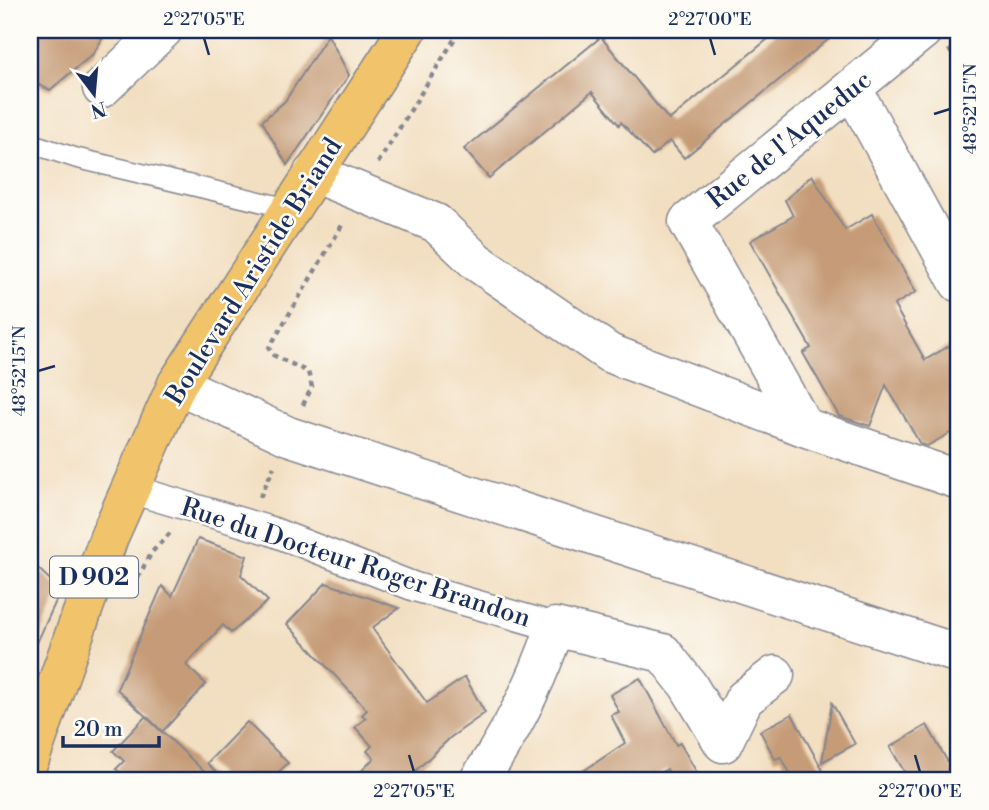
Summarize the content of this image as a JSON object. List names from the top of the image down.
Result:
{
  "streets": {
    "main road": ["Boulevard Aristide Briand", "D 902"],
    "street": ["Rue de l'Aqueduc", "Rue du Docteur Roger Brandon"]
  },
  "crossings": [
    ["Boulevard Aristide Briand", "Rue du Docteur Roger Brandon"]
  ],
  "scale_bar": "20 m",
  "north": "bottom",
  "coordinates": ["2°27'05\"E", "2°27'00\"E", "48°52'15\"N"]
}
